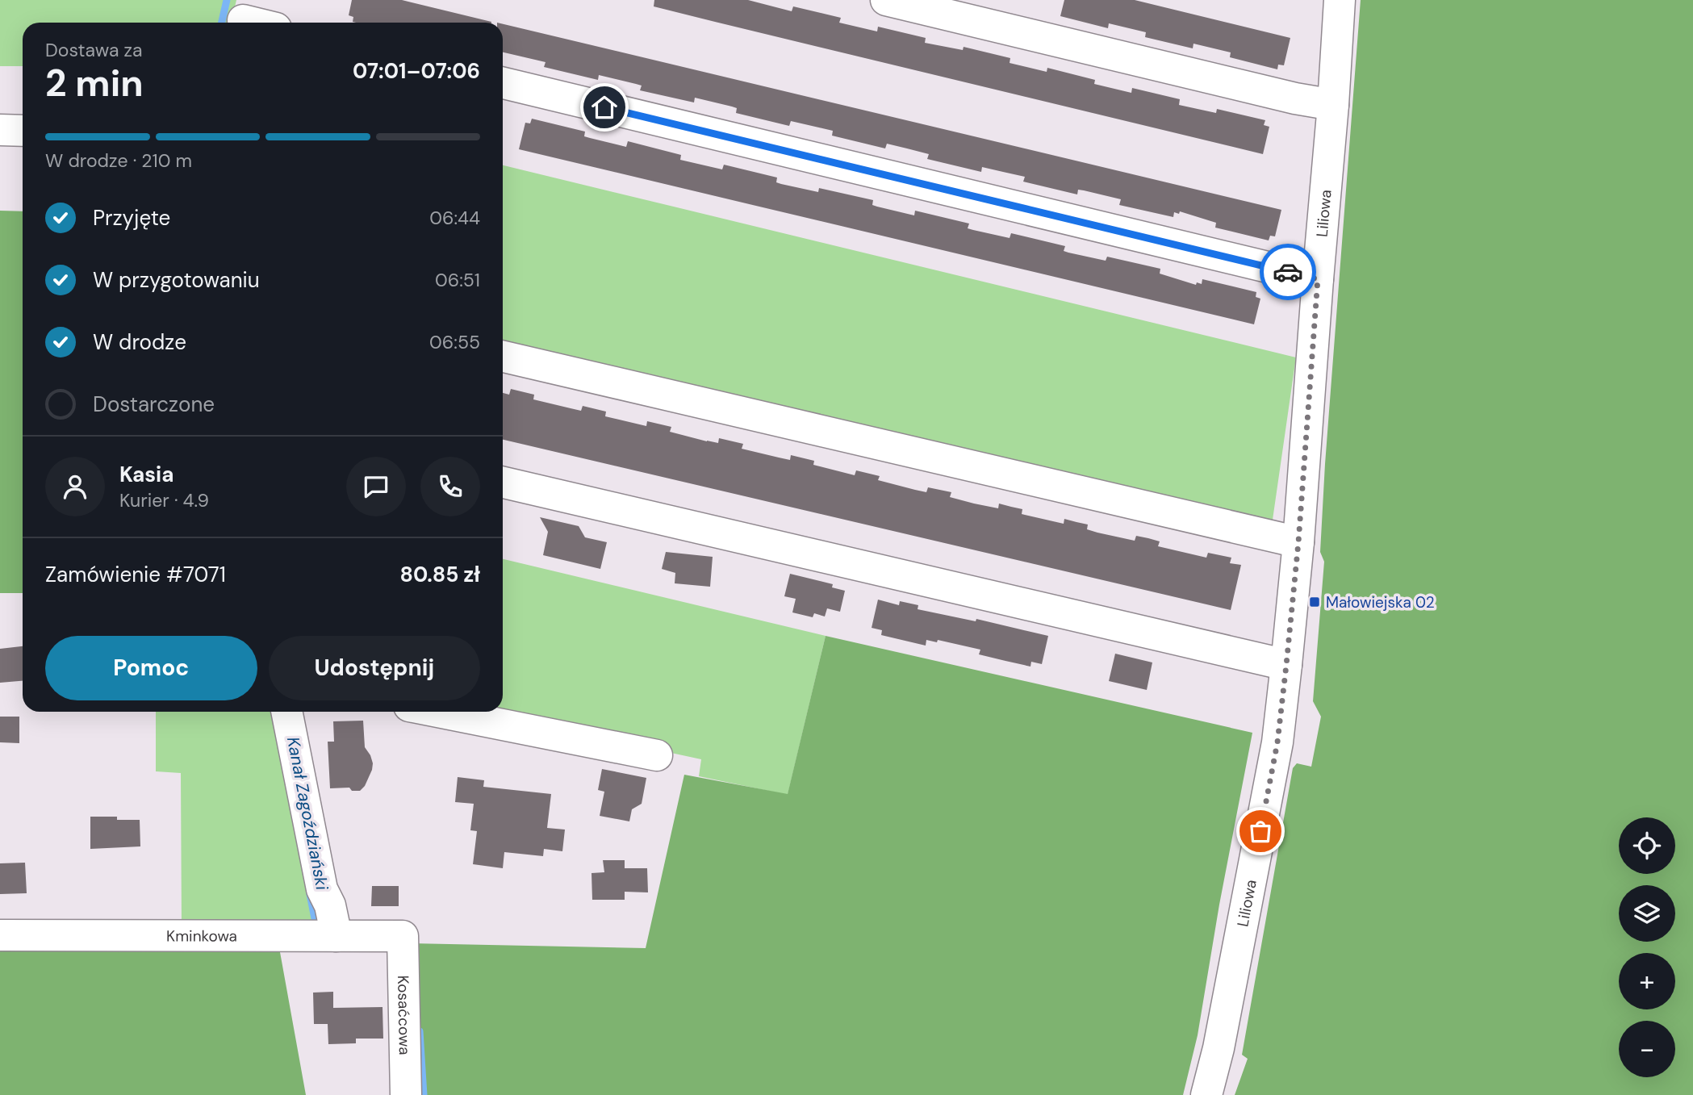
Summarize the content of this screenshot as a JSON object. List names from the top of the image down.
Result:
{
  "streets": {
    "street": ["Liliowa", "Kminkowa", "Kosaćcowa"]
  },
  "crossings": [
    ["Kminkowa", "Kosaćcowa"]
  ],
  "water": ["Kanał Zagoździański"],
  "places": {
    "transit": ["Małowiejska 02"]
  },
  "page": {
    "heading": ["2 min", "Dostawa za", "07:01–07:06"],
    "panel": [
      "Kasia",
      "Kurier · 4.9",
      "Zamówienie #7071",
      "80.85 zł"
    ],
    "bar": "W drodze · 210 m",
    "list": [
      ["Przyjęte", "06:44"],
      ["W przygotowaniu", "06:51"],
      ["W drodze", "06:55"],
      "Dostarczone"
    ],
    "buttons": ["Pomoc", "Udostępnij"],
    "map_buttons": ["+", "−"]
  }
}
